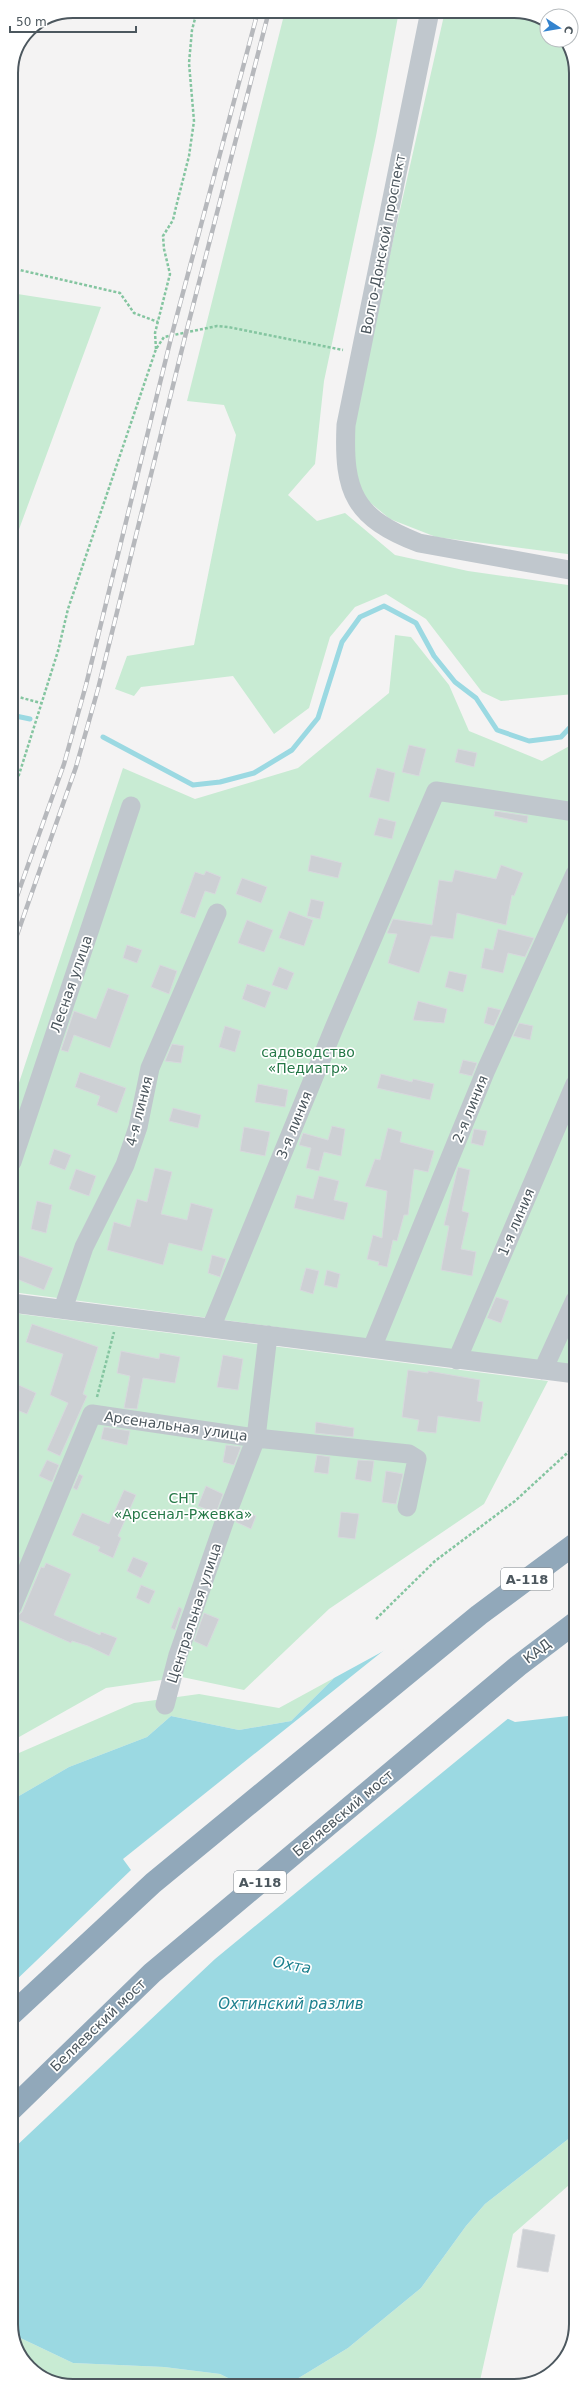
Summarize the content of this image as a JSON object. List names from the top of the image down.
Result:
{
  "streets": {
    "highway": ["А-118", "КАД", "Беляевский мост"],
    "street": [
      "Волго-Донской проспект",
      "Лесная улица",
      "2-я линия",
      "4-я линия",
      "3-я линия",
      "1-я линия",
      "Арсенальная улица",
      "Центральная улица"
    ]
  },
  "crossings": [
    ["Арсенальная улица", "Центральная улица"],
    ["КАД", "Беляевский мост"]
  ],
  "water": ["Охта", "Охтинский разлив"],
  "parks": ["садоводство «Педиатр»", "СНТ «Арсенал-Ржевка»"],
  "scale_bar": "50 m",
  "north": "right"
}
